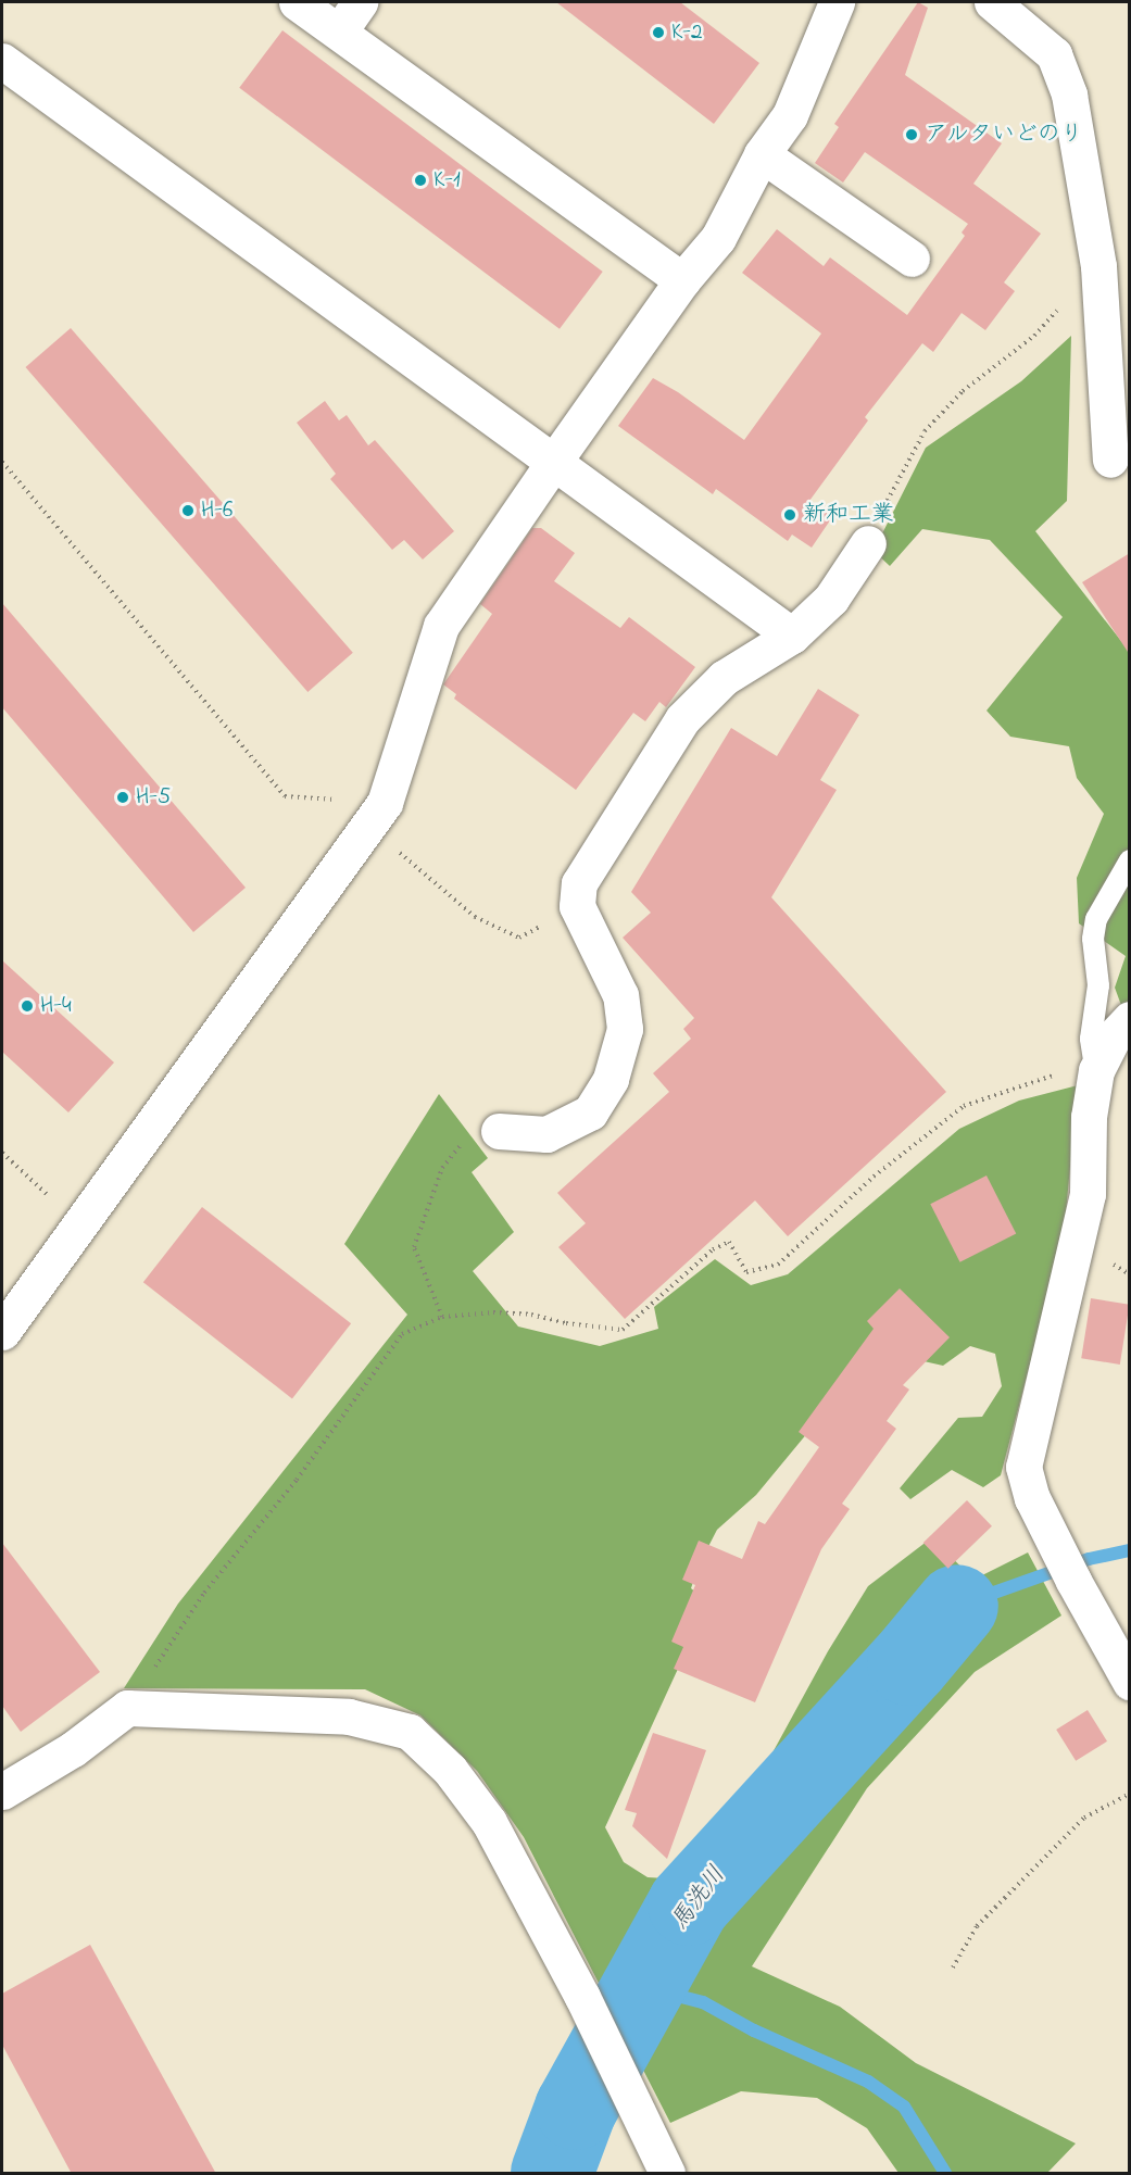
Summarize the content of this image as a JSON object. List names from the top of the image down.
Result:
{
  "water": ["馬洗川"],
  "places": [
    "K-2",
    "アルタいどのり",
    "K-1",
    "H-6",
    "新和工業",
    "H-5",
    "H-4"
  ]
}
